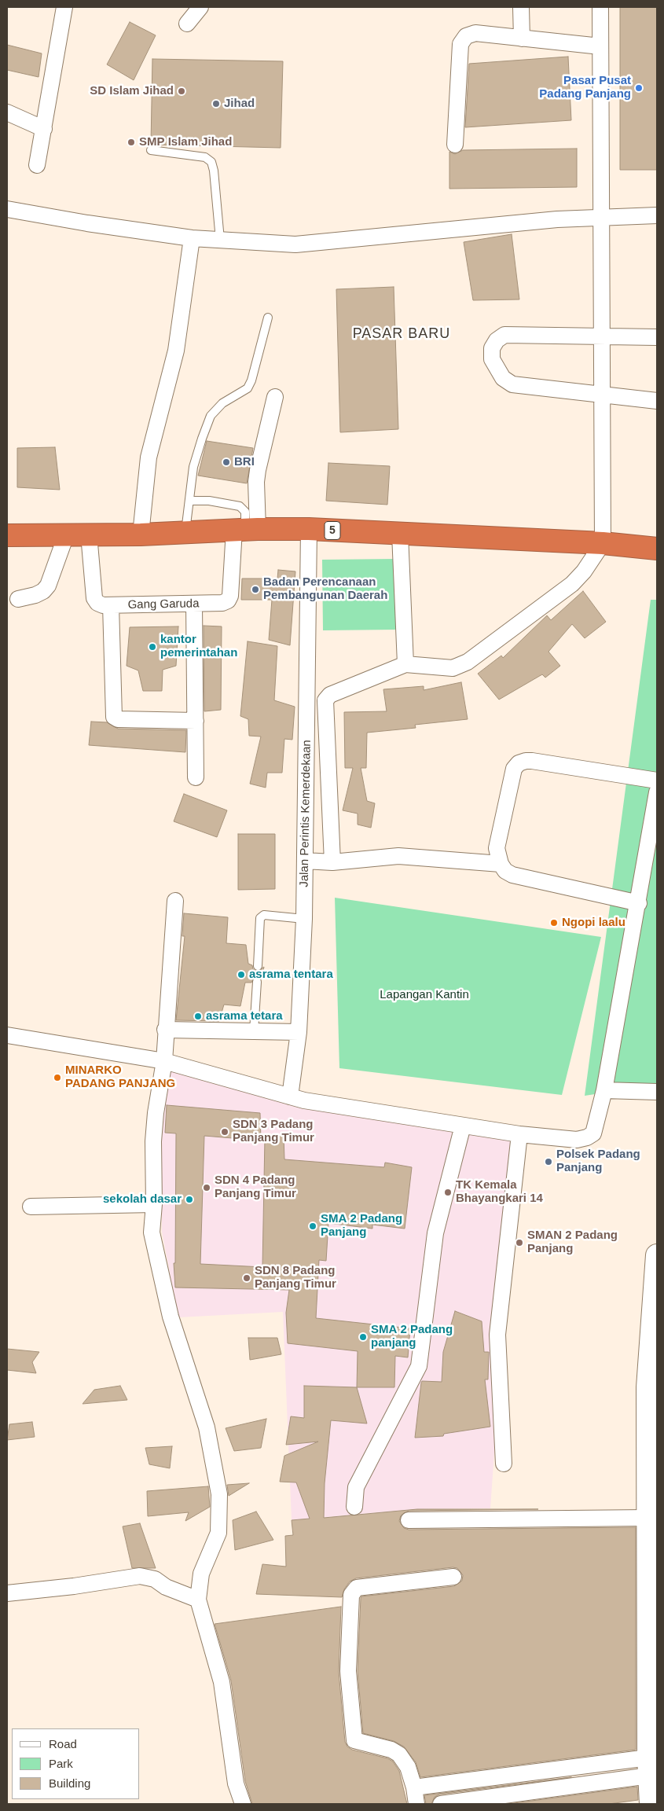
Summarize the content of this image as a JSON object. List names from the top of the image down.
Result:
{
  "streets": {
    "highway": ["5"],
    "street": ["Gang Garuda", "Jalan Perintis Kemerdekaan"]
  },
  "crossings": [
    ["5", "Gang Garuda"],
    ["5", "Jalan Perintis Kemerdekaan"]
  ],
  "districts": ["PASAR BARU"],
  "parks": ["Lapangan Kantin"],
  "places": [
    "Pasar Pusat Padang Panjang",
    "SD Islam Jihad",
    "Jihad",
    "SMP Islam Jihad",
    "BRI",
    "Badan Perencanaan Pembangunan Daerah",
    "kantor pemerintahan",
    "Ngopi laalu",
    "asrama tentara",
    "asrama tetara",
    "MINARKO PADANG PANJANG",
    "SDN 3 Padang Panjang Timur",
    "Polsek Padang Panjang",
    "SDN 4 Padang Panjang Timur",
    "TK Kemala Bhayangkari 14",
    "sekolah dasar",
    "SMA 2 Padang Panjang",
    "SMAN 2 Padang Panjang",
    "SDN 8 Padang Panjang Timur",
    "SMA 2 Padang panjang"
  ],
  "legend": ["Road", "Park", "Building"]
}
